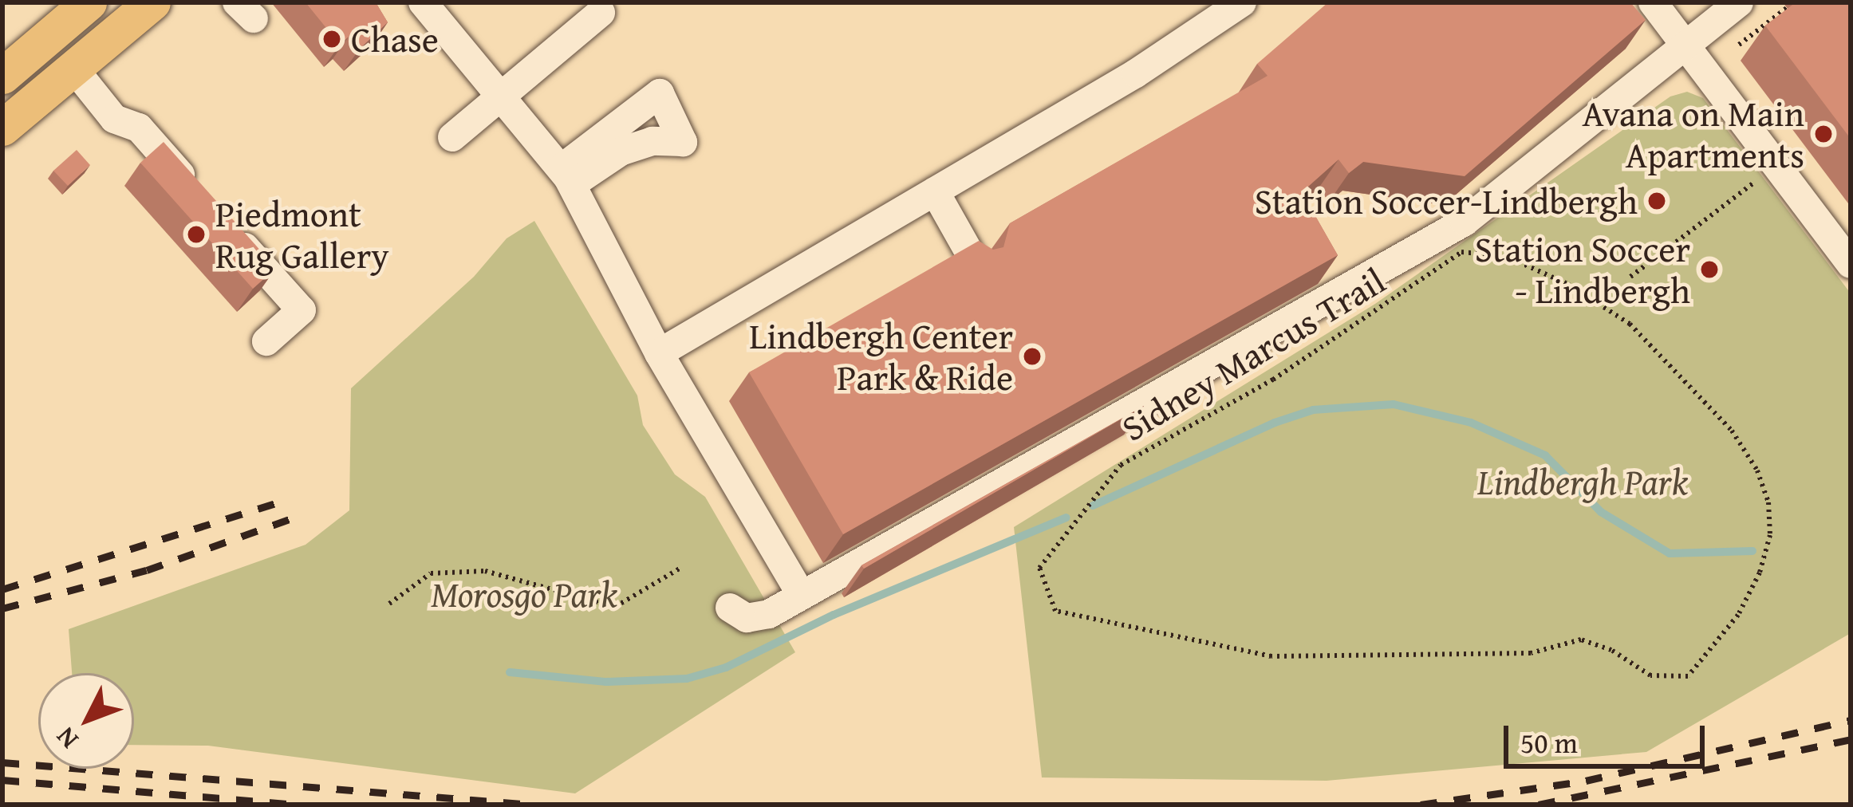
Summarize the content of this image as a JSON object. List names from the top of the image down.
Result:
{
  "streets": {
    "path": ["Sidney Marcus Trail"]
  },
  "parks": ["Lindbergh Park", "Morosgo Park"],
  "places": [
    "Chase",
    "Avana on Main Apartments",
    "Station Soccer-Lindbergh",
    "Piedmont Rug Gallery",
    "Station Soccer - Lindbergh",
    "Lindbergh Center Park & Ride"
  ],
  "scale_bar": "50 m",
  "north": "bottom left"
}
